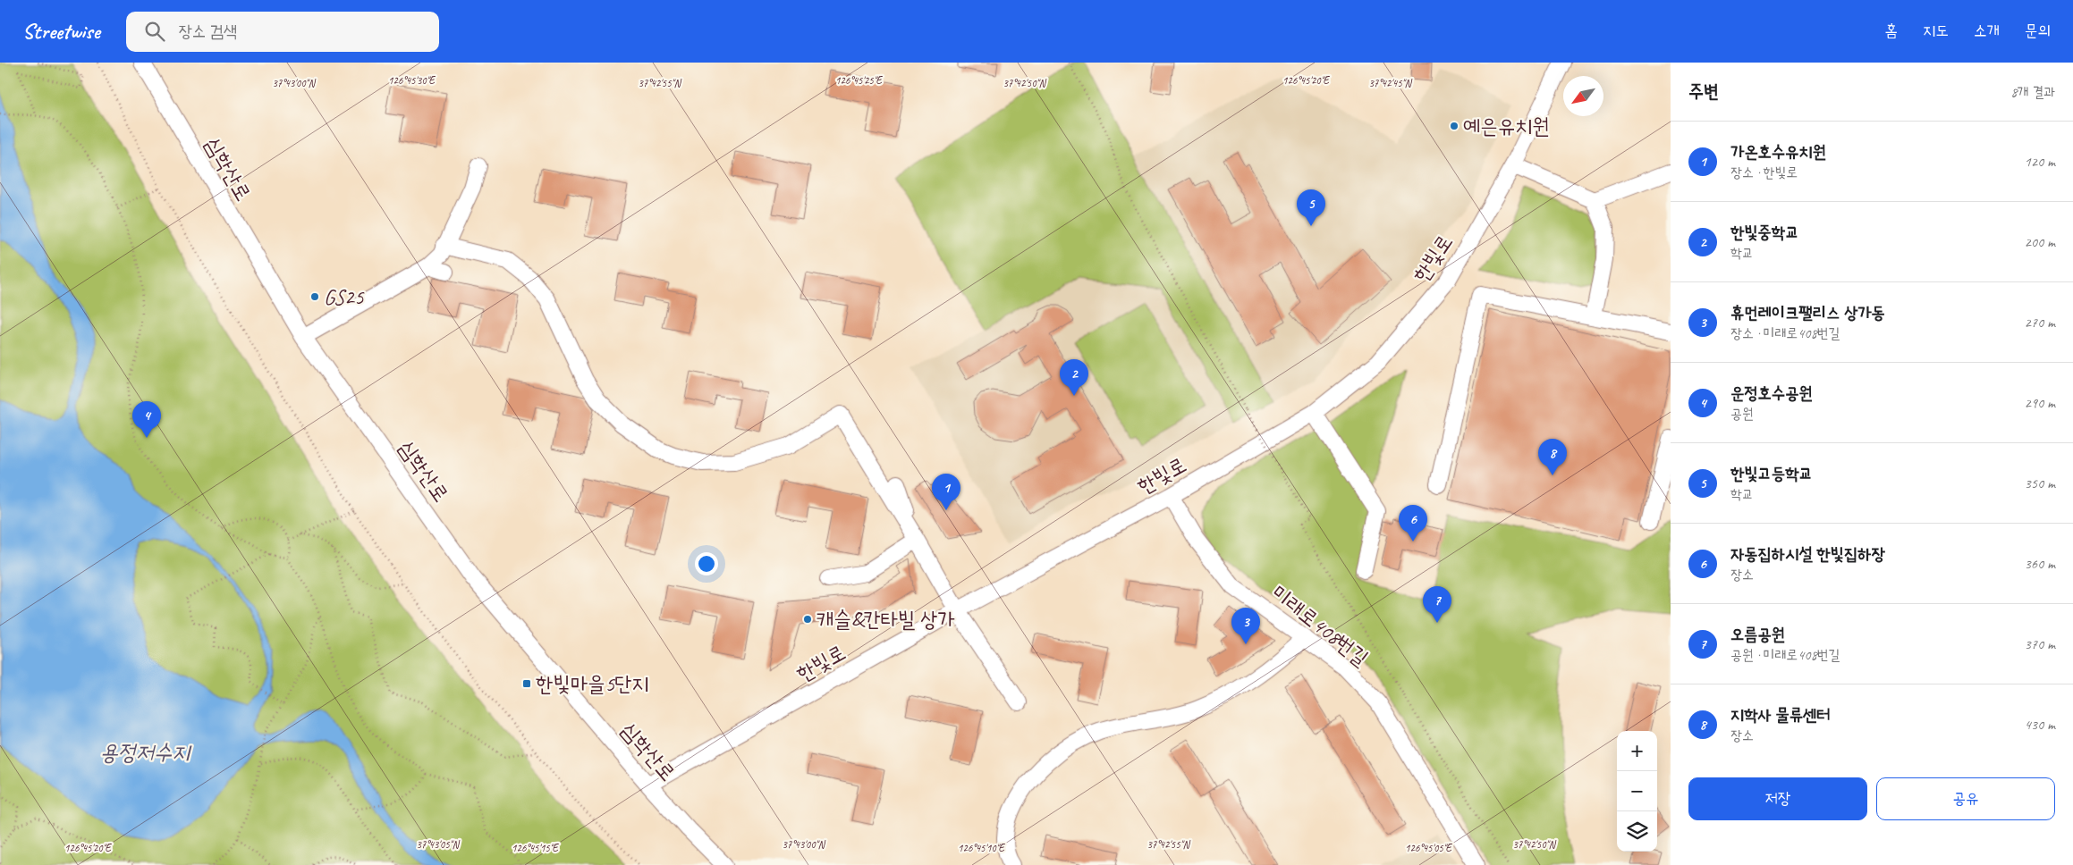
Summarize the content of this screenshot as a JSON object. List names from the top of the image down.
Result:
{
  "streets": {
    "street": ["심학산로", "한빛로", "미래로408번길"]
  },
  "crossings": [
    ["심학산로", "한빛로"],
    ["한빛로", "미래로408번길"]
  ],
  "water": ["용정저수지"],
  "places": {
    "other": ["예은유치원", "GS25", "캐슬&칸타빌 상가"],
    "transit": ["한빛마을5단지"]
  },
  "north": "bottom left",
  "page": {
    "header": "Streetwise",
    "search": "장소 검색",
    "nav": [
      "홈",
      "지도",
      "소개",
      "문의"
    ],
    "heading": ["주변", "8개 결과"],
    "list": [
      {
        "mark": "1",
        "name": "가온호수유치원",
        "note": "장소 · 한빛로",
        "value": "120 m"
      },
      {
        "mark": "2",
        "name": "한빛중학교",
        "note": "학교",
        "value": "200 m"
      },
      {
        "mark": "3",
        "name": "휴먼레이크팰리스 상가동",
        "note": "장소 · 미래로408번길",
        "value": "270 m"
      },
      {
        "mark": "4",
        "name": "운정호수공원",
        "note": "공원",
        "value": "290 m"
      },
      {
        "mark": "5",
        "name": "한빛고등학교",
        "note": "학교",
        "value": "350 m"
      },
      {
        "mark": "6",
        "name": "자동집하시설 한빛집하장",
        "note": "장소",
        "value": "360 m"
      },
      {
        "mark": "7",
        "name": "오름공원",
        "note": "공원 · 미래로408번길",
        "value": "370 m"
      },
      {
        "mark": "8",
        "name": "지학사 물류센터",
        "note": "장소",
        "value": "430 m"
      }
    ],
    "pins": [
      "5",
      "2",
      "4",
      "8",
      "1",
      "6",
      "7",
      "3"
    ],
    "map_buttons": ["+", "−"],
    "buttons": ["저장", "공유"]
  },
  "coordinates": [
    "126°45'30\"E",
    "126°45'25\"E",
    "126°45'20\"E",
    "37°43'00\"N",
    "37°42'55\"N",
    "37°42'50\"N",
    "37°42'45\"N",
    "37°43'05\"N",
    "126°45'15\"E",
    "126°45'10\"E",
    "126°45'05\"E"
  ]
}
